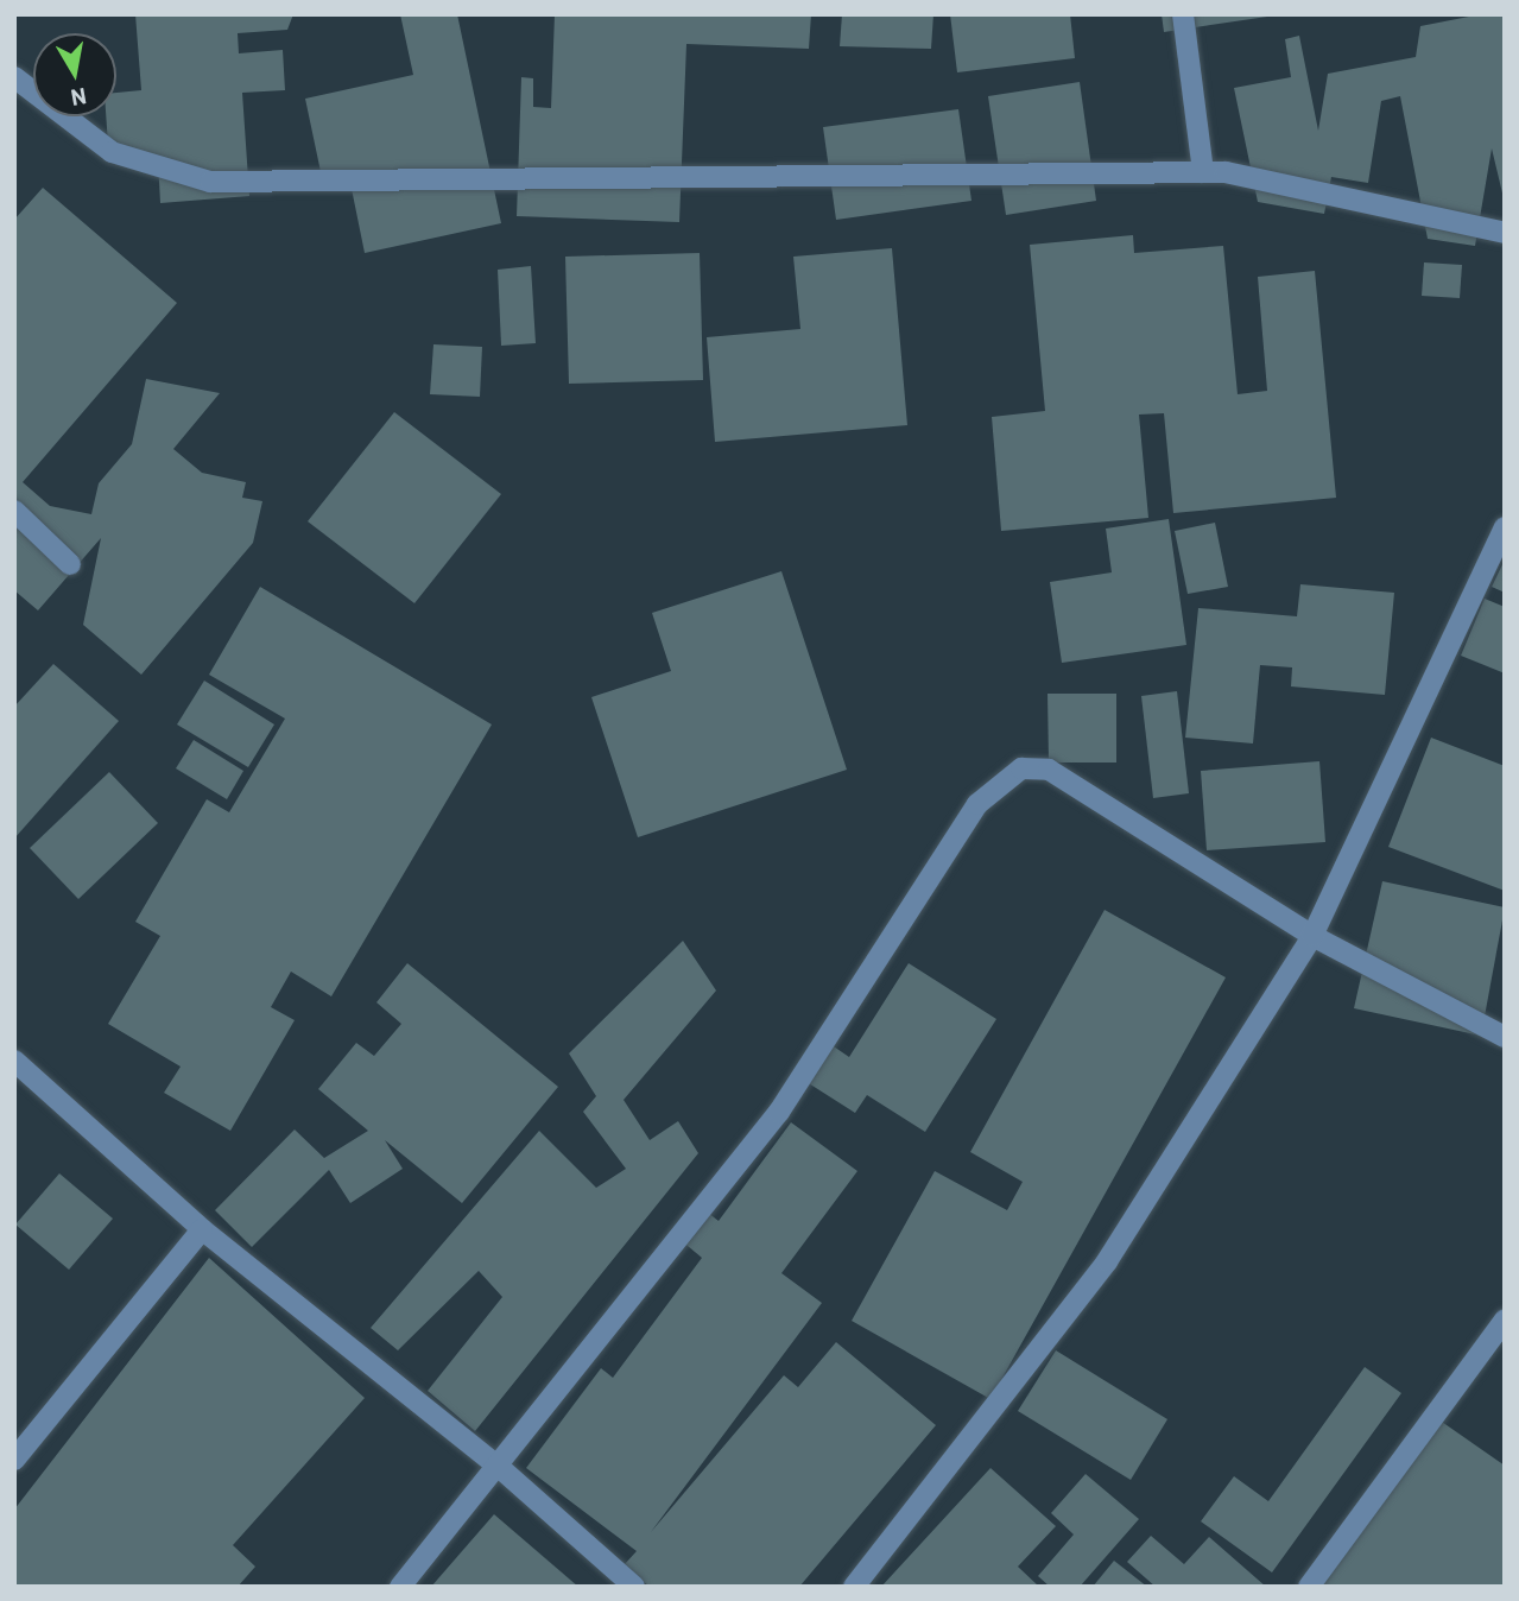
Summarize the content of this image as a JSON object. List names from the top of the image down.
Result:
{
  "north": "bottom"
}
